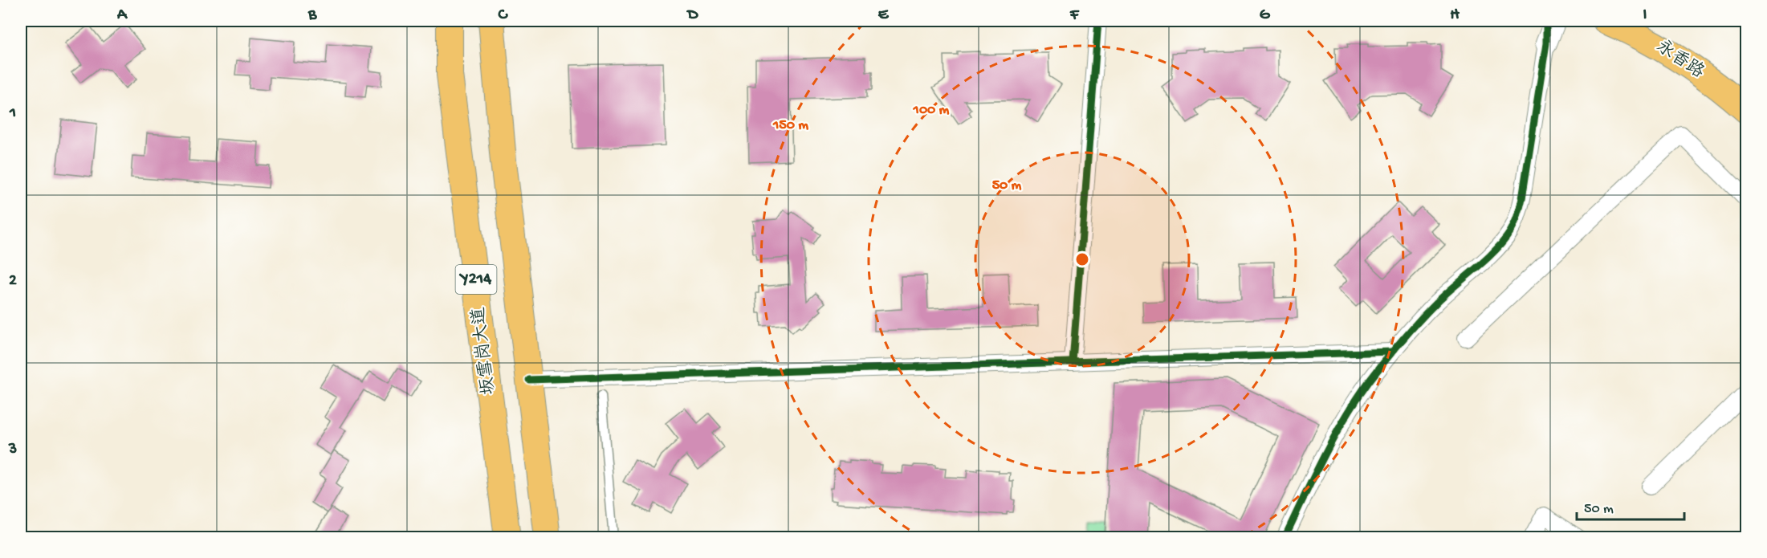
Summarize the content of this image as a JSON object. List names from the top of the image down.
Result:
{
  "streets": {
    "main road": ["永香路", "Y214", "坂雪岗大道"]
  },
  "scale_bar": "50 m",
  "grid": {
    "columns": [
      "A",
      "B",
      "C",
      "D",
      "E",
      "F",
      "G",
      "H",
      "I"
    ],
    "rows": ["1", "2", "3"]
  },
  "rings": ["100 m", "150 m", "50 m"]
}
